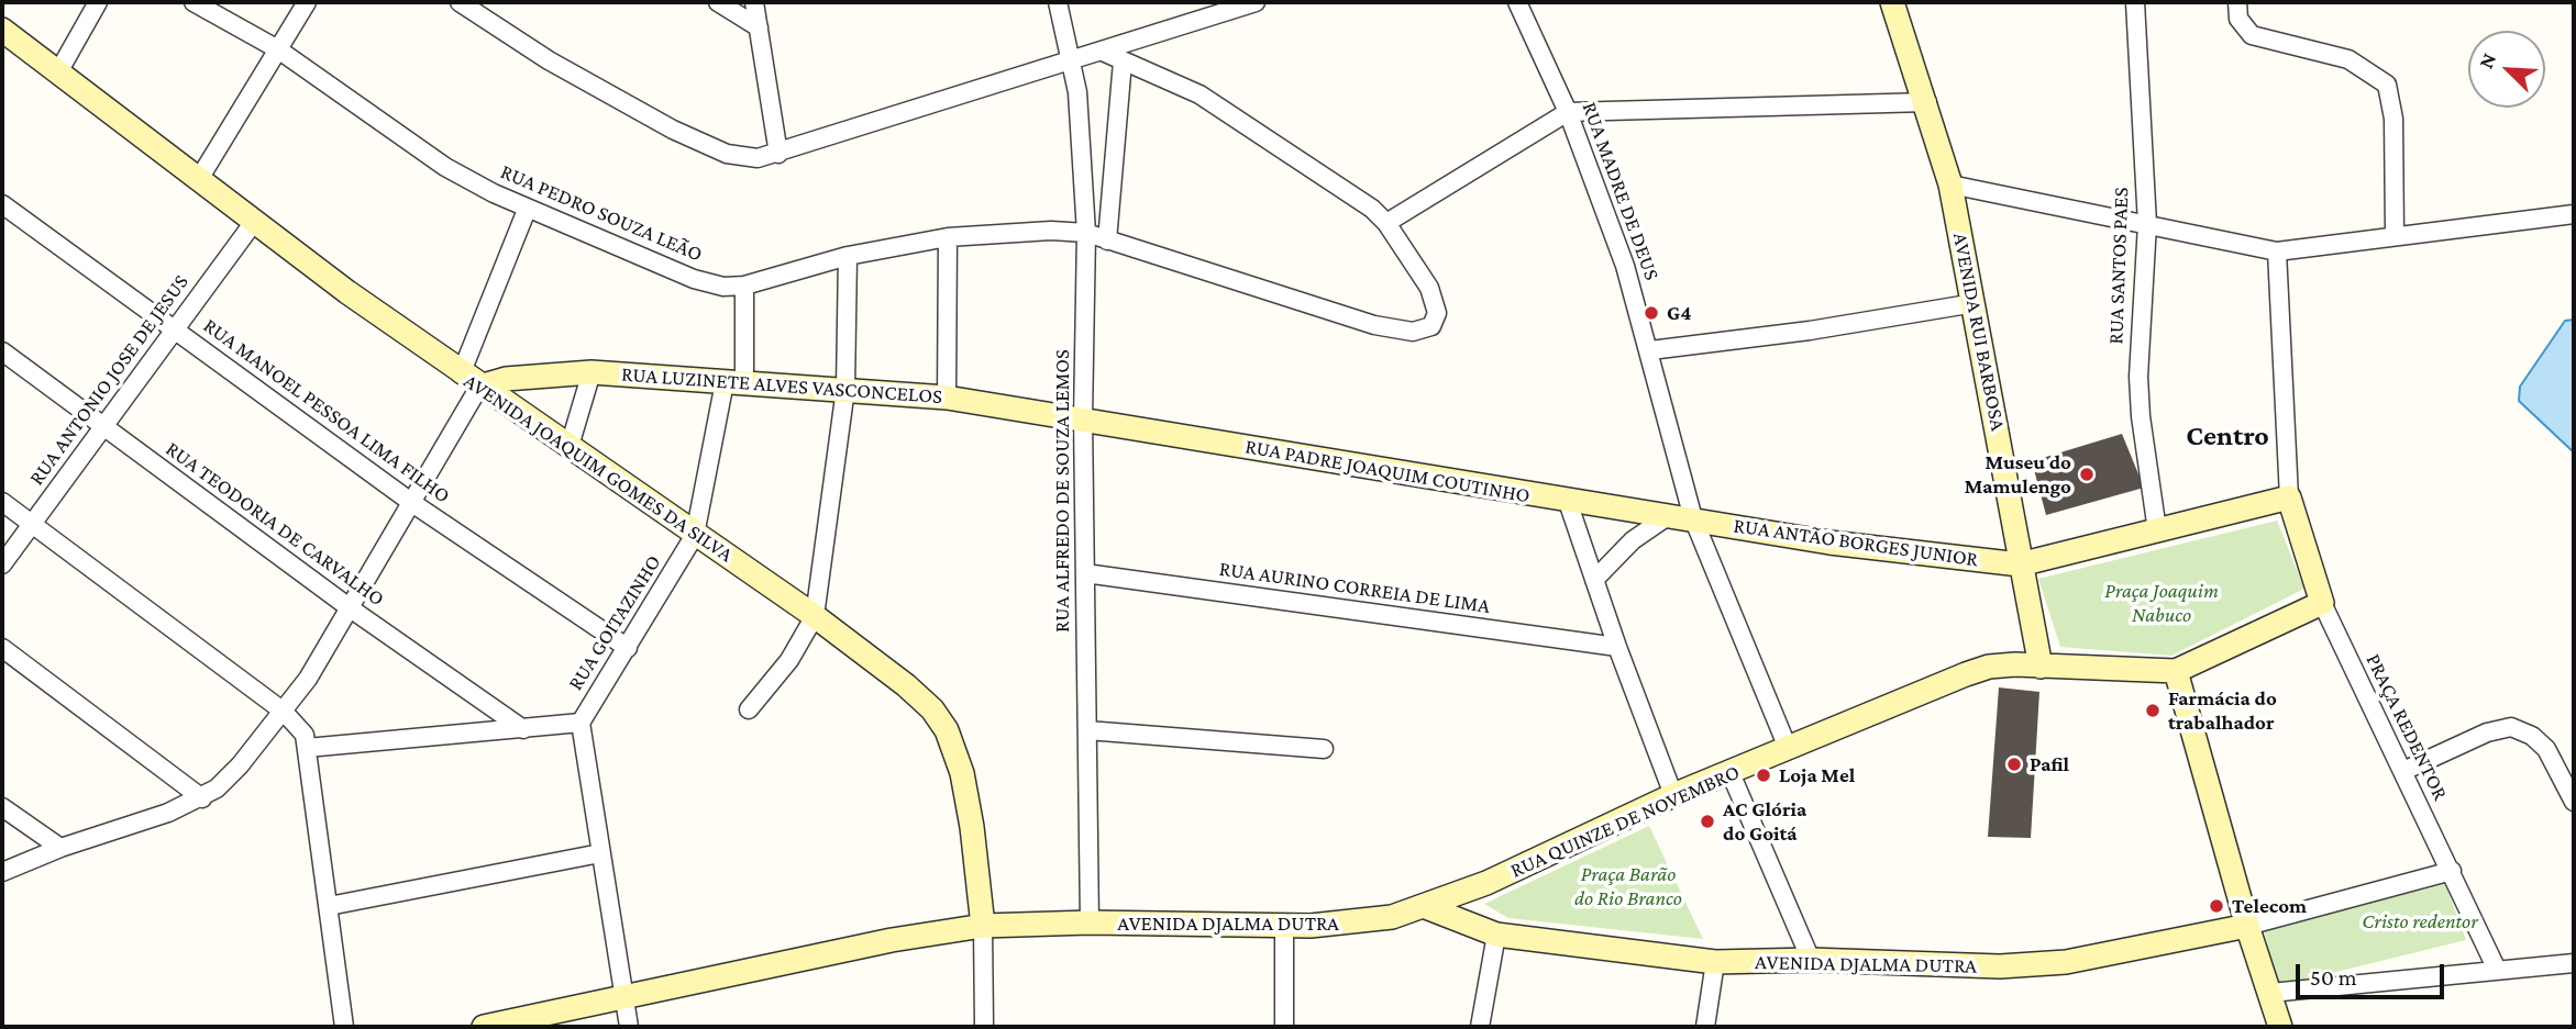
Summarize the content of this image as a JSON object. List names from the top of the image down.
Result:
{
  "streets": {
    "street": [
      "RUA MADRE DE DEUS",
      "RUA PEDRO SOUZA LEÃO",
      "RUA SANTOS PAES",
      "AVENIDA RUI BARBOSA",
      "RUA ANTONIO JOSE DE JESUS",
      "RUA LUZINETE ALVES VASCONCELOS",
      "RUA MANOEL PESSOA LIMA FILHO",
      "AVENIDA JOAQUIM GOMES DA SILVA",
      "RUA PADRE JOAQUIM COUTINHO",
      "RUA ALFREDO DE SOUZA LEMOS",
      "RUA TEODORIA DE CARVALHO",
      "RUA ANTÃO BORGES JUNIOR",
      "RUA AURINO CORREIA DE LIMA",
      "RUA GOITAZINHO",
      "PRAÇA REDENTOR",
      "RUA QUINZE DE NOVEMBRO",
      "AVENIDA DJALMA DUTRA"
    ]
  },
  "crossings": [
    ["RUA MADRE DE DEUS", "RUA PADRE JOAQUIM COUTINHO"],
    ["RUA MADRE DE DEUS", "RUA ANTÃO BORGES JUNIOR"],
    ["RUA MADRE DE DEUS", "RUA QUINZE DE NOVEMBRO"],
    ["RUA PEDRO SOUZA LEÃO", "RUA ALFREDO DE SOUZA LEMOS"],
    ["RUA PEDRO SOUZA LEÃO", "RUA GOITAZINHO"],
    ["AVENIDA RUI BARBOSA", "RUA ANTÃO BORGES JUNIOR"],
    ["AVENIDA RUI BARBOSA", "RUA QUINZE DE NOVEMBRO"],
    ["RUA ANTONIO JOSE DE JESUS", "RUA MANOEL PESSOA LIMA FILHO"],
    ["RUA ANTONIO JOSE DE JESUS", "AVENIDA JOAQUIM GOMES DA SILVA"],
    ["RUA ANTONIO JOSE DE JESUS", "RUA TEODORIA DE CARVALHO"],
    ["RUA LUZINETE ALVES VASCONCELOS", "AVENIDA JOAQUIM GOMES DA SILVA"],
    ["RUA LUZINETE ALVES VASCONCELOS", "RUA PADRE JOAQUIM COUTINHO"],
    ["RUA LUZINETE ALVES VASCONCELOS", "RUA ALFREDO DE SOUZA LEMOS"],
    ["RUA LUZINETE ALVES VASCONCELOS", "RUA GOITAZINHO"],
    ["RUA MANOEL PESSOA LIMA FILHO", "RUA GOITAZINHO"],
    ["AVENIDA JOAQUIM GOMES DA SILVA", "RUA GOITAZINHO"],
    ["AVENIDA JOAQUIM GOMES DA SILVA", "AVENIDA DJALMA DUTRA"],
    ["RUA PADRE JOAQUIM COUTINHO", "RUA ALFREDO DE SOUZA LEMOS"],
    ["RUA PADRE JOAQUIM COUTINHO", "RUA ANTÃO BORGES JUNIOR"],
    ["RUA ALFREDO DE SOUZA LEMOS", "RUA AURINO CORREIA DE LIMA"],
    ["RUA ALFREDO DE SOUZA LEMOS", "AVENIDA DJALMA DUTRA"],
    ["RUA GOITAZINHO", "AVENIDA DJALMA DUTRA"],
    ["RUA QUINZE DE NOVEMBRO", "AVENIDA DJALMA DUTRA"]
  ],
  "districts": ["Centro"],
  "parks": ["Praça Joaquim Nabuco", "Praça Barão do Rio Branco", "Cristo redentor"],
  "places": [
    "G4",
    "Museu do Mamulengo",
    "Farmácia do trabalhador",
    "Pafil",
    "Loja Mel",
    "AC Glória do Goitá",
    "Telecom"
  ],
  "scale_bar": "50 m",
  "north": "top left"
}
